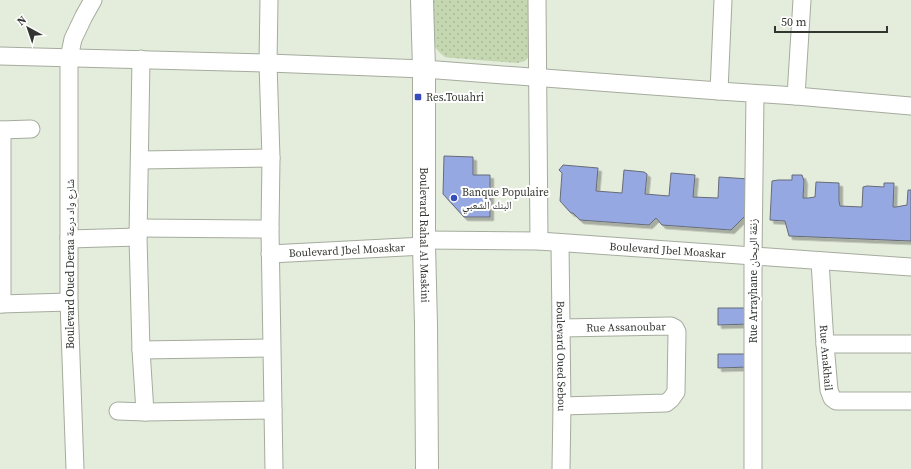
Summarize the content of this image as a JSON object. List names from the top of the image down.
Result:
{
  "streets": {
    "street": [
      "Boulevard Rahal Al Maskini",
      "Boulevard Jbel Moaskar",
      "Boulevard Oued Deraa شارع واد درعة",
      "Rue Arrayhane زنقة الريحان",
      "Rue Assanoubar",
      "Boulevard Oued Sebou",
      "Rue Anakhail"
    ]
  },
  "crossings": [
    ["Boulevard Rahal Al Maskini", "Boulevard Jbel Moaskar"],
    ["Boulevard Jbel Moaskar", "Rue Arrayhane زنقة الريحان"],
    ["Boulevard Jbel Moaskar", "Boulevard Oued Sebou"],
    ["Boulevard Jbel Moaskar", "Rue Anakhail"],
    ["Rue Assanoubar", "Boulevard Oued Sebou"]
  ],
  "places": {
    "transit": ["Res.Touahri"],
    "other": ["Banque Populaire البنك الشعبي"]
  },
  "scale_bar": "50 m",
  "north": "top left"
}
